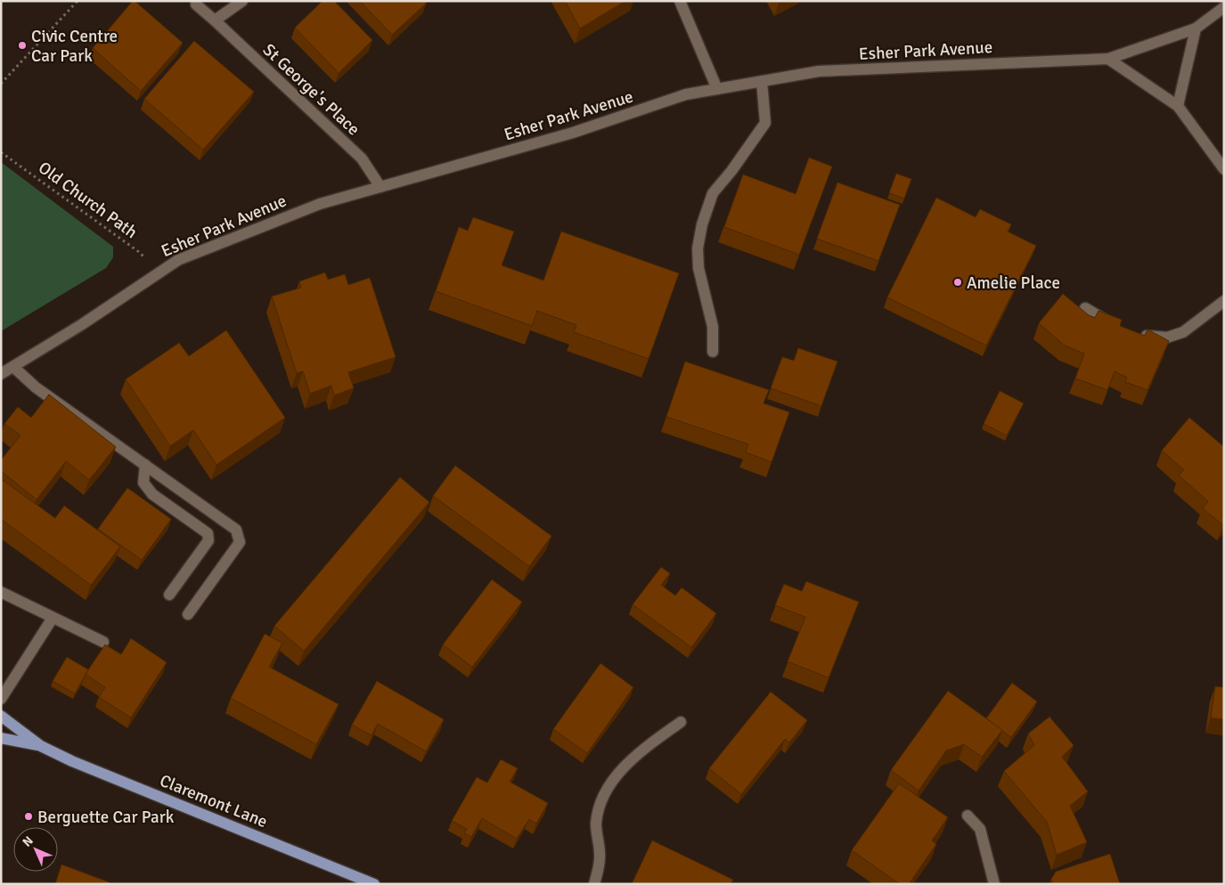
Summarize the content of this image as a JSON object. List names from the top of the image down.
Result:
{
  "streets": {
    "main road": ["Claremont Lane"],
    "street": ["Esher Park Avenue", "St George's Place"],
    "path": ["Old Church Path"]
  },
  "crossings": [
    ["Esher Park Avenue", "St George's Place"],
    ["Esher Park Avenue", "Old Church Path"]
  ],
  "places": ["Civic Centre Car Park", "Amelie Place", "Berguette Car Park"],
  "north": "top left"
}
